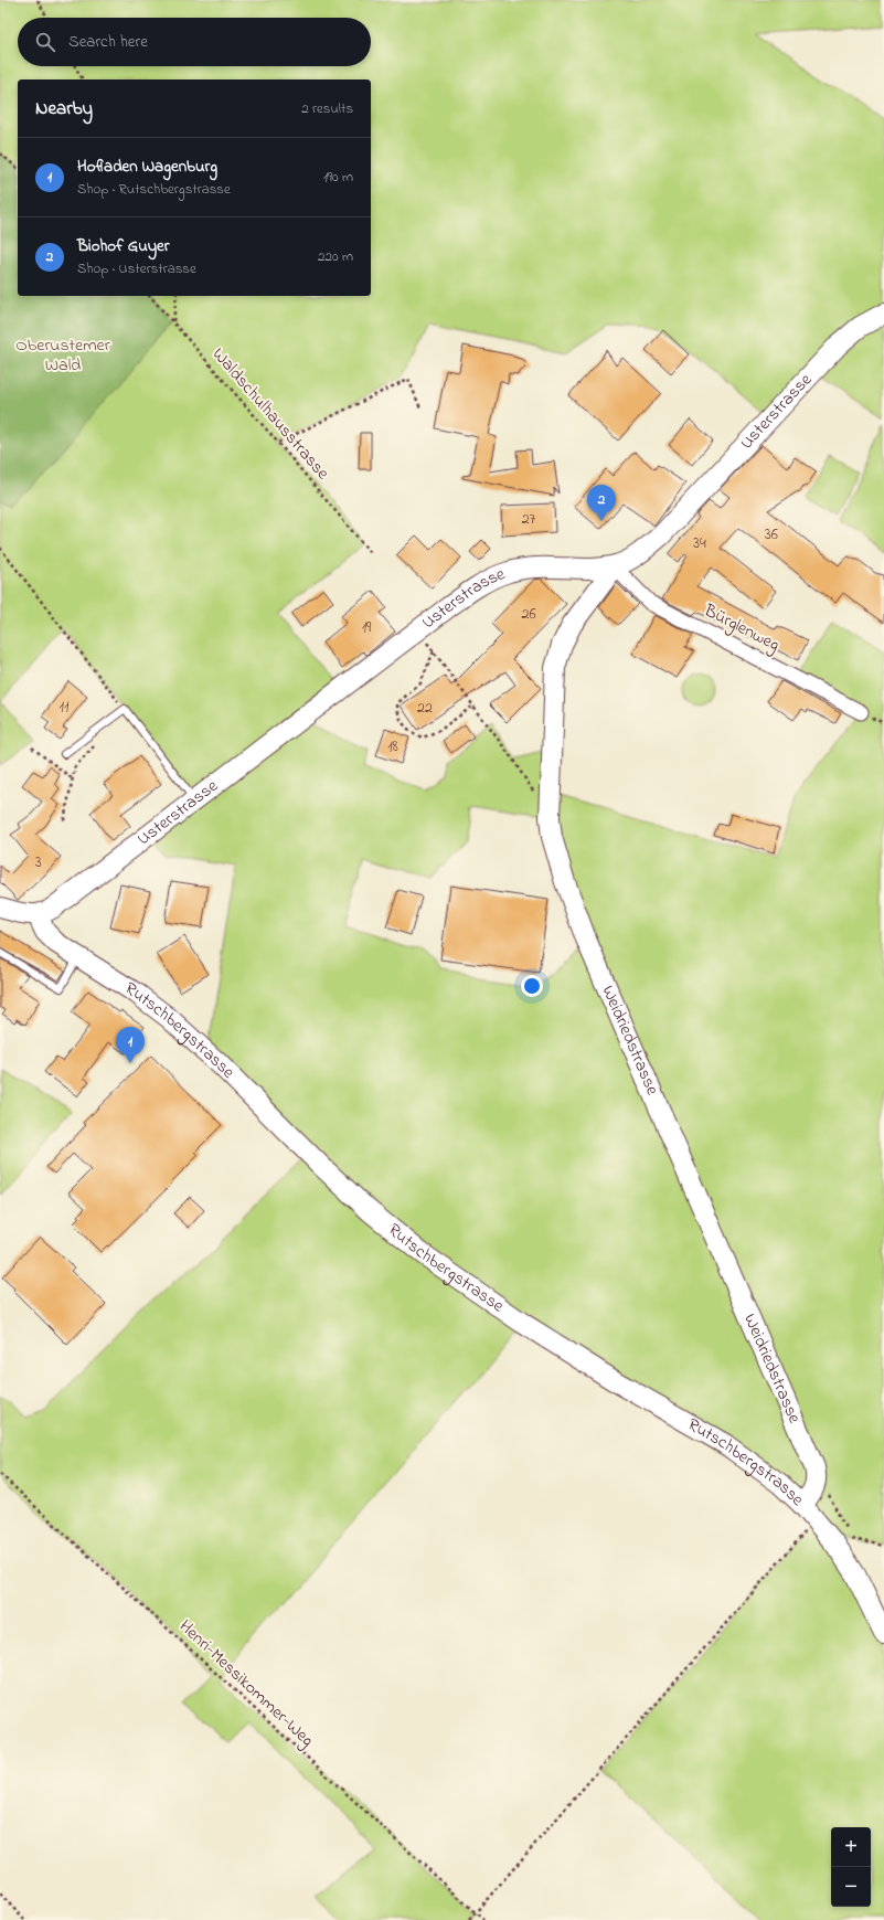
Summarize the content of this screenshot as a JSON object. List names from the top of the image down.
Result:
{
  "streets": {
    "street": [
      "Usterstrasse",
      "Bürglenweg",
      "Rutschbergstrasse",
      "Weidriedstrasse"
    ],
    "path": ["Waldschulhausstrasse", "Henri-Messikommer-Weg"]
  },
  "crossings": [
    ["Usterstrasse", "Bürglenweg"],
    ["Usterstrasse", "Rutschbergstrasse"],
    ["Usterstrasse", "Weidriedstrasse"],
    ["Bürglenweg", "Weidriedstrasse"]
  ],
  "parks": ["Oberustemer Wald"],
  "house_numbers": [
    "27",
    "36",
    "34",
    "26",
    "19",
    "11",
    "22",
    "18",
    "3"
  ],
  "page": {
    "search": "Search here",
    "heading": ["Nearby", "2 results"],
    "list": [
      {
        "mark": "1",
        "name": "Hofladen Wagenburg",
        "note": "Shop · Rutschbergstrasse",
        "value": "190 m"
      },
      {
        "mark": "2",
        "name": "Biohof Guyer",
        "note": "Shop · Usterstrasse",
        "value": "220 m"
      }
    ],
    "pins": ["2", "1"],
    "map_buttons": ["+", "−"]
  }
}
